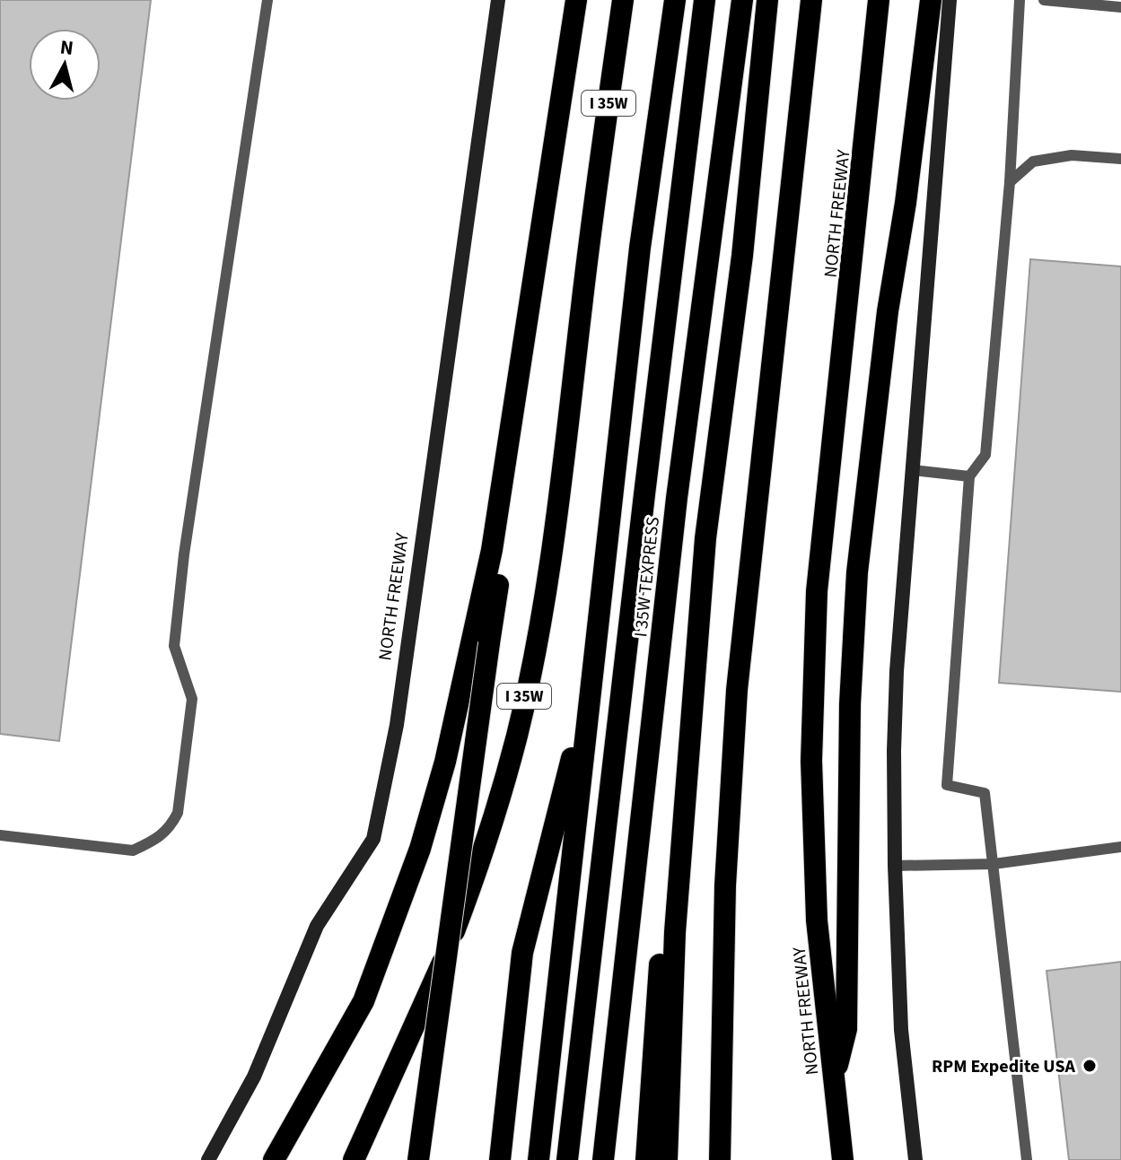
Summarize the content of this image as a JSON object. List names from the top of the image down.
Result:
{
  "streets": {
    "highway": ["I 35W", "NORTH FREEWAY", "I 35W TEXPRESS"]
  },
  "places": ["RPM Expedite USA"],
  "north": "top"
}
